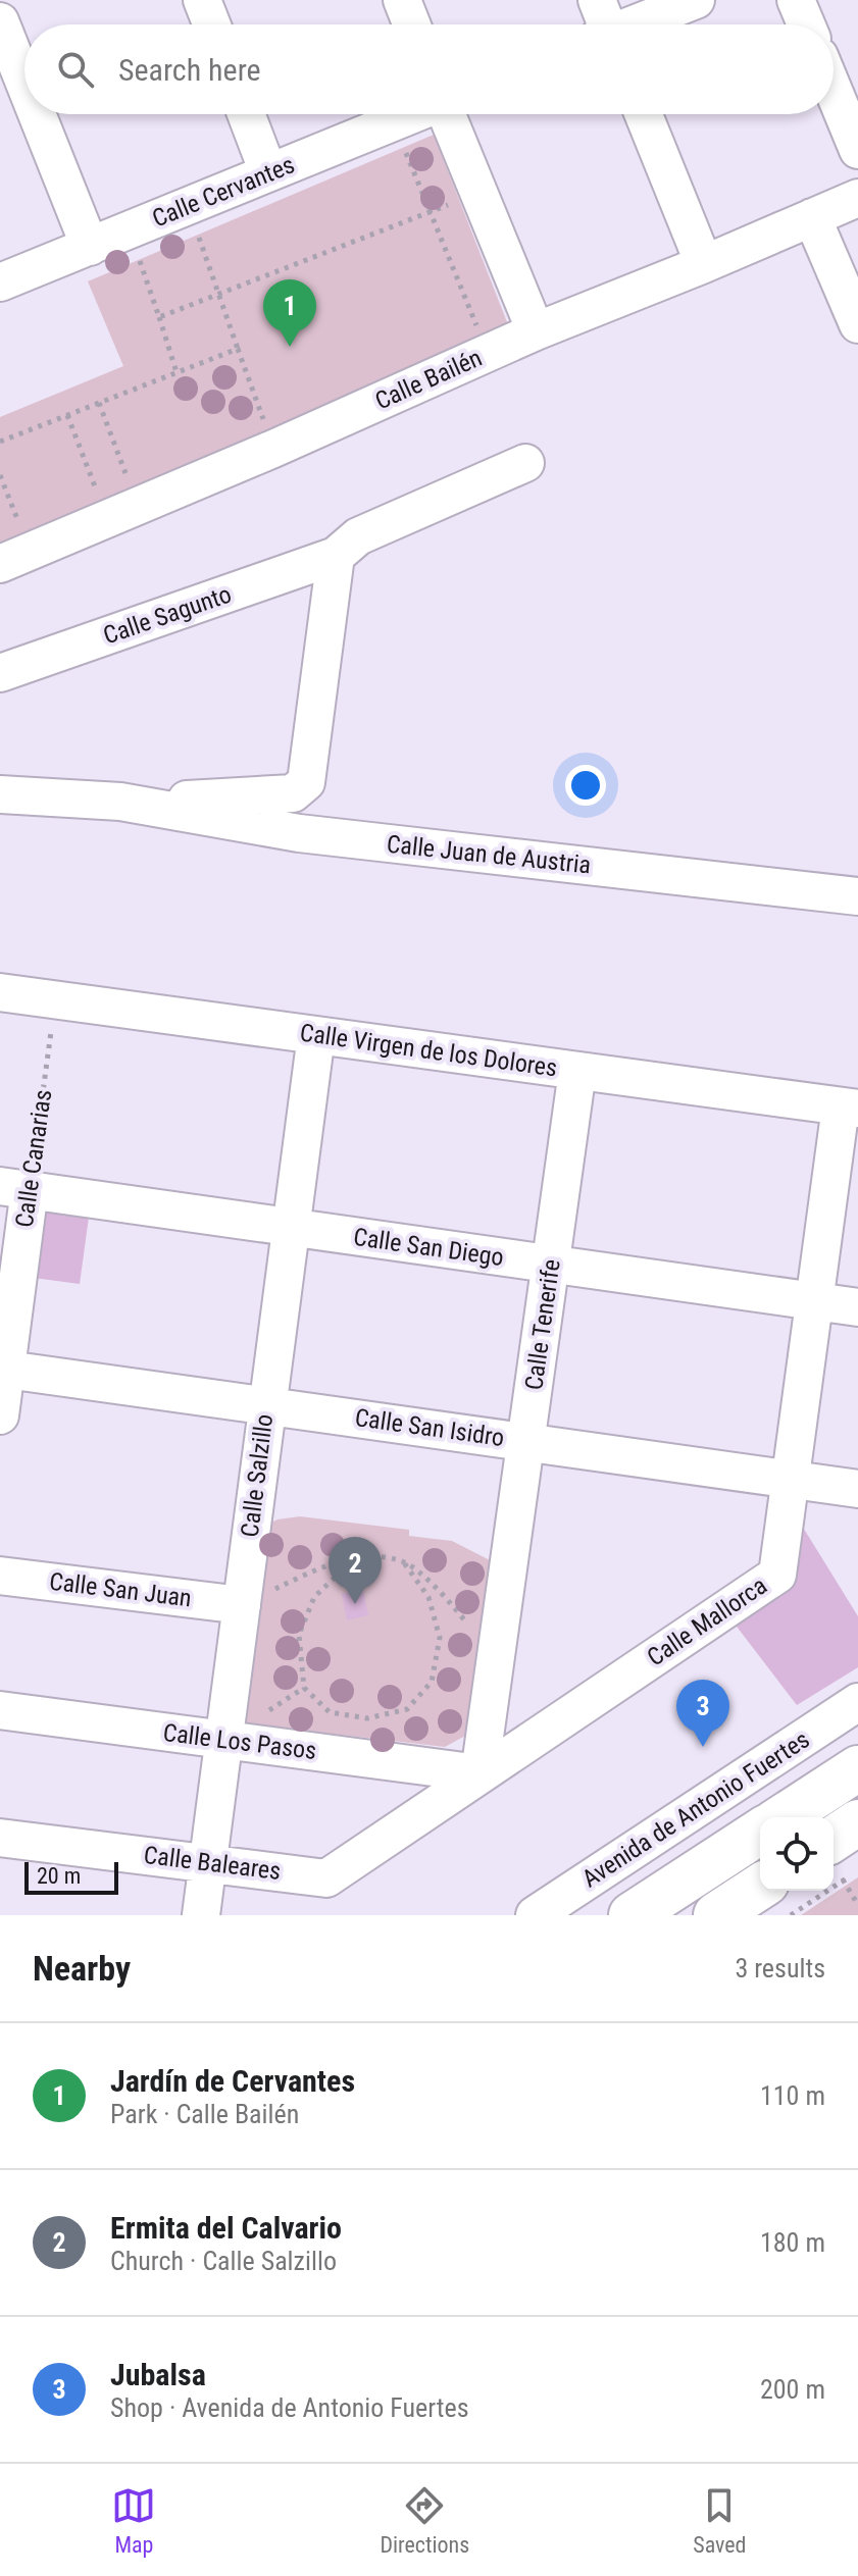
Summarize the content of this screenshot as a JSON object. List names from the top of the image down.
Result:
{
  "streets": {
    "street": [
      "Calle Cervantes",
      "Calle Bailén",
      "Calle Sagunto",
      "Calle Juan de Austria",
      "Calle Virgen de los Dolores",
      "Calle Canarias",
      "Calle San Diego",
      "Calle Tenerife",
      "Calle San Isidro",
      "Calle Salzillo",
      "Calle San Juan",
      "Calle Mallorca",
      "Calle Los Pasos",
      "Avenida de Antonio Fuertes",
      "Calle Baleares"
    ]
  },
  "crossings": [
    ["Calle Sagunto", "Calle Juan de Austria"],
    ["Calle Virgen de los Dolores", "Calle Canarias"],
    ["Calle Virgen de los Dolores", "Calle Tenerife"],
    ["Calle Virgen de los Dolores", "Calle Salzillo"],
    ["Calle Virgen de los Dolores", "Calle Mallorca"],
    ["Calle Canarias", "Calle San Diego"],
    ["Calle Canarias", "Calle San Isidro"],
    ["Calle San Diego", "Calle Tenerife"],
    ["Calle San Diego", "Calle Salzillo"],
    ["Calle San Diego", "Calle Mallorca"],
    ["Calle Tenerife", "Calle San Isidro"],
    ["Calle Tenerife", "Calle Mallorca"],
    ["Calle Tenerife", "Calle Los Pasos"],
    ["Calle San Isidro", "Calle Salzillo"],
    ["Calle San Isidro", "Calle Mallorca"],
    ["Calle Salzillo", "Calle San Juan"],
    ["Calle Salzillo", "Calle Los Pasos"],
    ["Calle Salzillo", "Calle Baleares"],
    ["Calle Mallorca", "Calle Los Pasos"],
    ["Calle Mallorca", "Calle Baleares"]
  ],
  "scale_bar": "20 m",
  "page": {
    "search": "Search here",
    "pins": ["1", "2", "3"],
    "scale": "20 m",
    "heading": ["Nearby", "3 results"],
    "list": [
      {
        "mark": "1",
        "name": "Jardín de Cervantes",
        "note": "Park · Calle Bailén",
        "value": "110 m"
      },
      {
        "mark": "2",
        "name": "Ermita del Calvario",
        "note": "Church · Calle Salzillo",
        "value": "180 m"
      },
      {
        "mark": "3",
        "name": "Jubalsa",
        "note": "Shop · Avenida de Antonio Fuertes",
        "value": "200 m"
      }
    ],
    "nav": ["Map", "Directions", "Saved"]
  }
}
